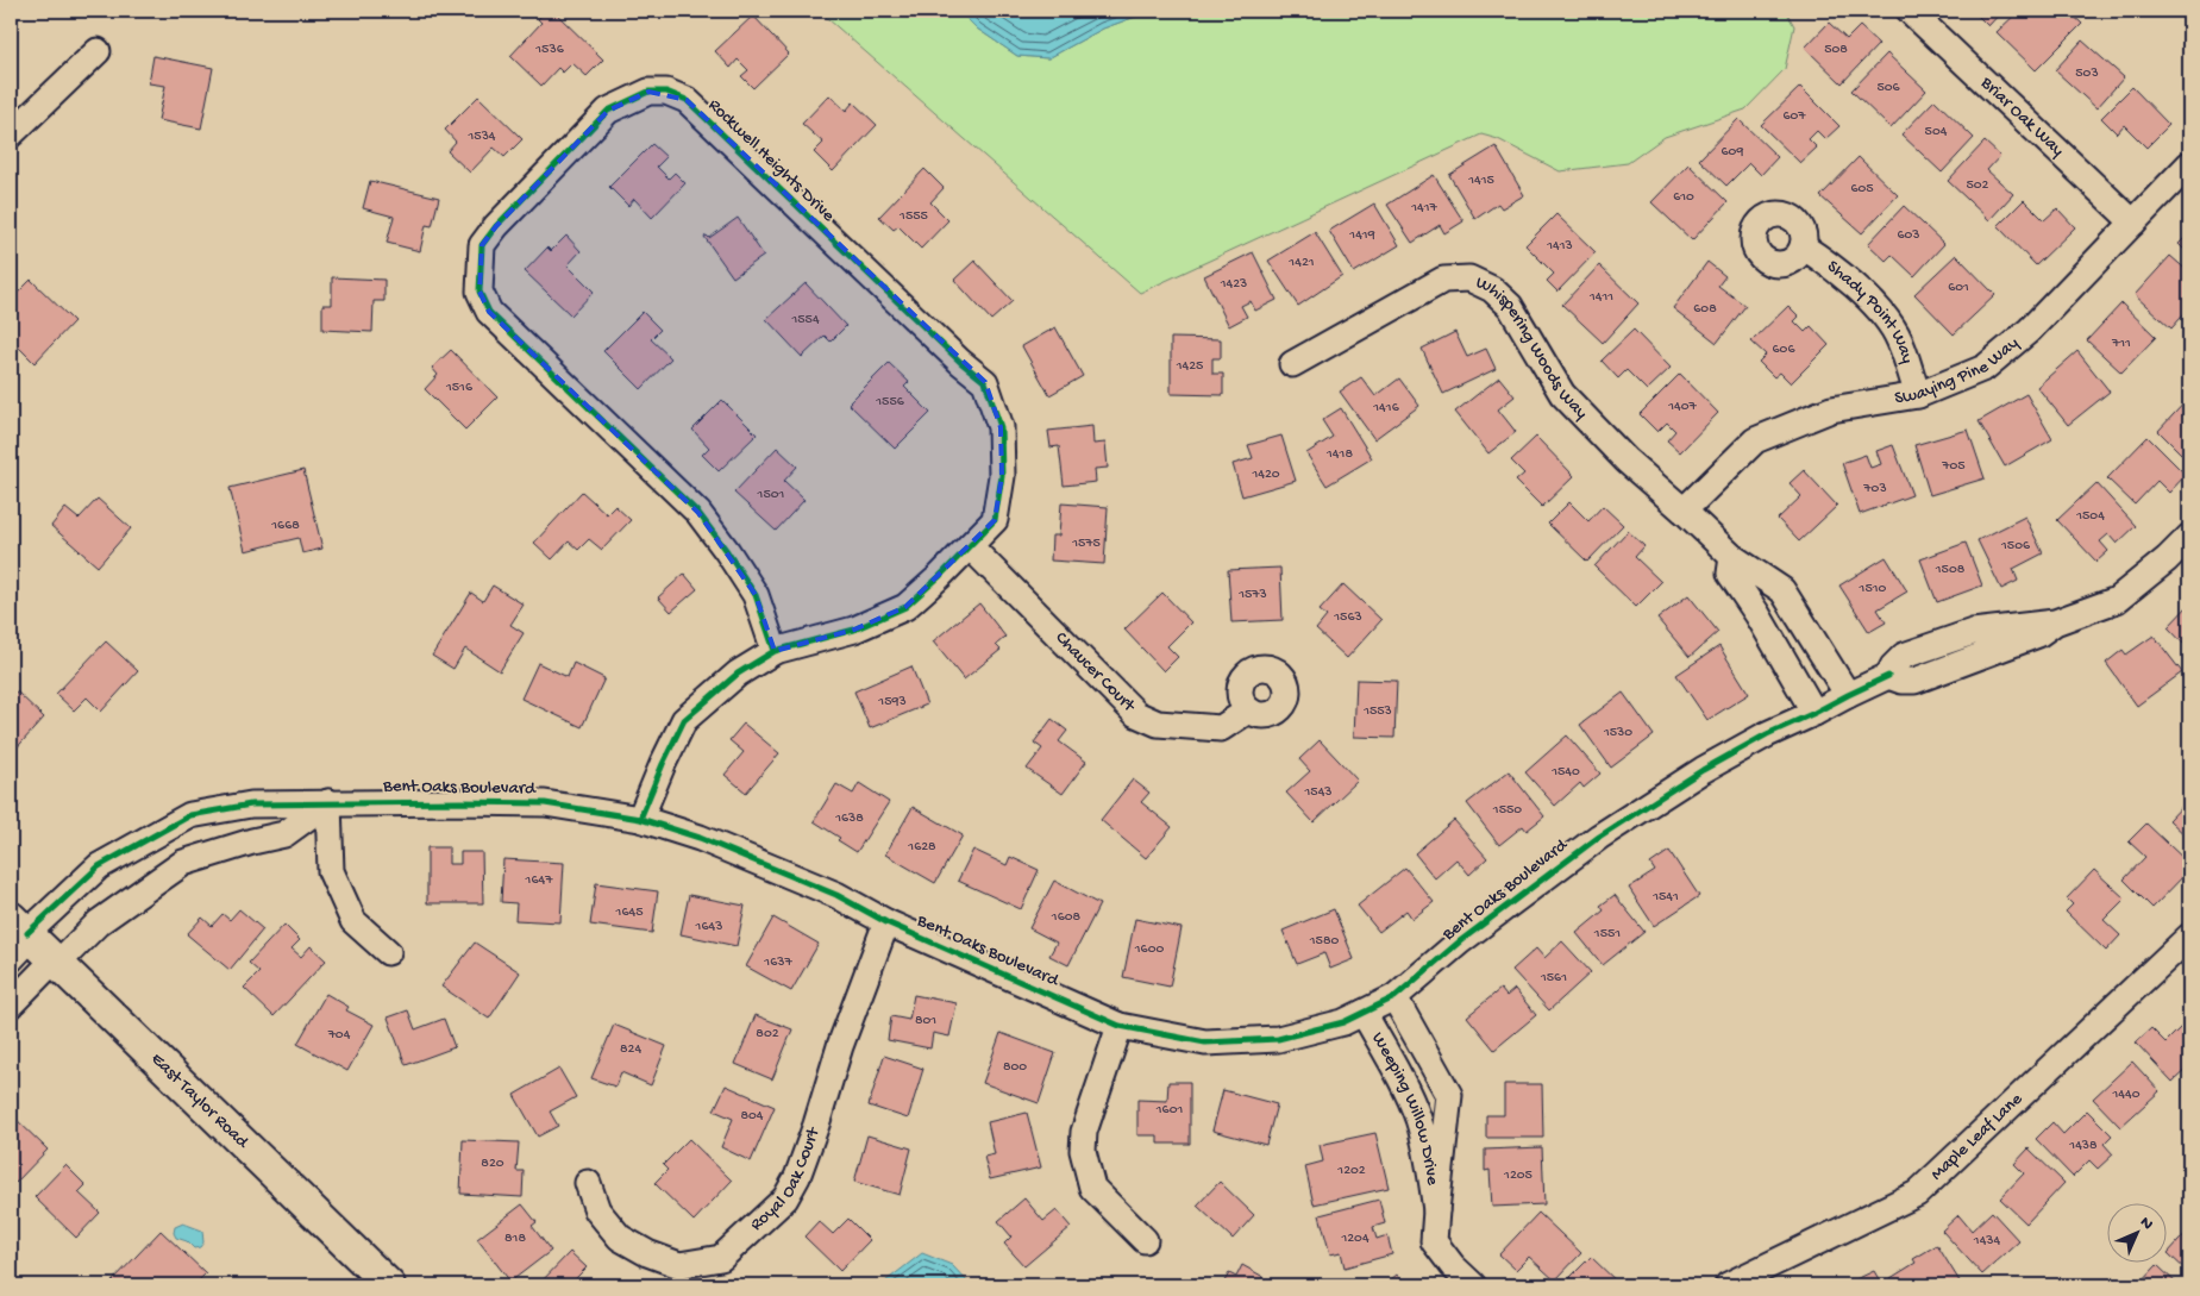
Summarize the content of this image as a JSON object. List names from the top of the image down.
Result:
{
  "streets": {
    "main road": ["East Taylor Road"],
    "street": [
      "Briar Oak Way",
      "Rockwell Heights Drive",
      "Shady Point Way",
      "Whispering Woods Way",
      "Swaying Pine Way",
      "Chaucer Court",
      "Bent Oaks Boulevard",
      "Weeping Willow Drive",
      "Maple Leaf Lane",
      "Royal Oak Court"
    ]
  },
  "crossings": [
    ["Briar Oak Way", "Swaying Pine Way"],
    ["Rockwell Heights Drive", "Chaucer Court"],
    ["Rockwell Heights Drive", "Bent Oaks Boulevard"],
    ["Shady Point Way", "Swaying Pine Way"],
    ["Whispering Woods Way", "Swaying Pine Way"],
    ["Whispering Woods Way", "Bent Oaks Boulevard"],
    ["Bent Oaks Boulevard", "East Taylor Road"],
    ["Bent Oaks Boulevard", "Weeping Willow Drive"],
    ["Bent Oaks Boulevard", "Royal Oak Court"]
  ],
  "house_numbers": [
    "1536",
    "508",
    "503",
    "506",
    "607",
    "504",
    "1534",
    "609",
    "1415",
    "502",
    "605",
    "610",
    "1417",
    "1555",
    "1419",
    "603",
    "1413",
    "1421",
    "1423",
    "601",
    "1411",
    "608",
    "1554",
    "711",
    "606",
    "1425",
    "1516",
    "1556",
    "1407",
    "1416",
    "1418",
    "705",
    "1420",
    "703",
    "1501",
    "1504",
    "1668",
    "1575",
    "1506",
    "1508",
    "1510",
    "1573",
    "1563",
    "1593",
    "1553",
    "1530",
    "1540",
    "1543",
    "1550",
    "1638",
    "1628",
    "1647",
    "1541",
    "1645",
    "1608",
    "1643",
    "1551",
    "1580",
    "1600",
    "1637",
    "1561",
    "801",
    "802",
    "704",
    "824",
    "800",
    "1440",
    "1601",
    "804",
    "1438",
    "820",
    "1202",
    "1205",
    "818",
    "1204",
    "1434"
  ],
  "north": "top right"
}
